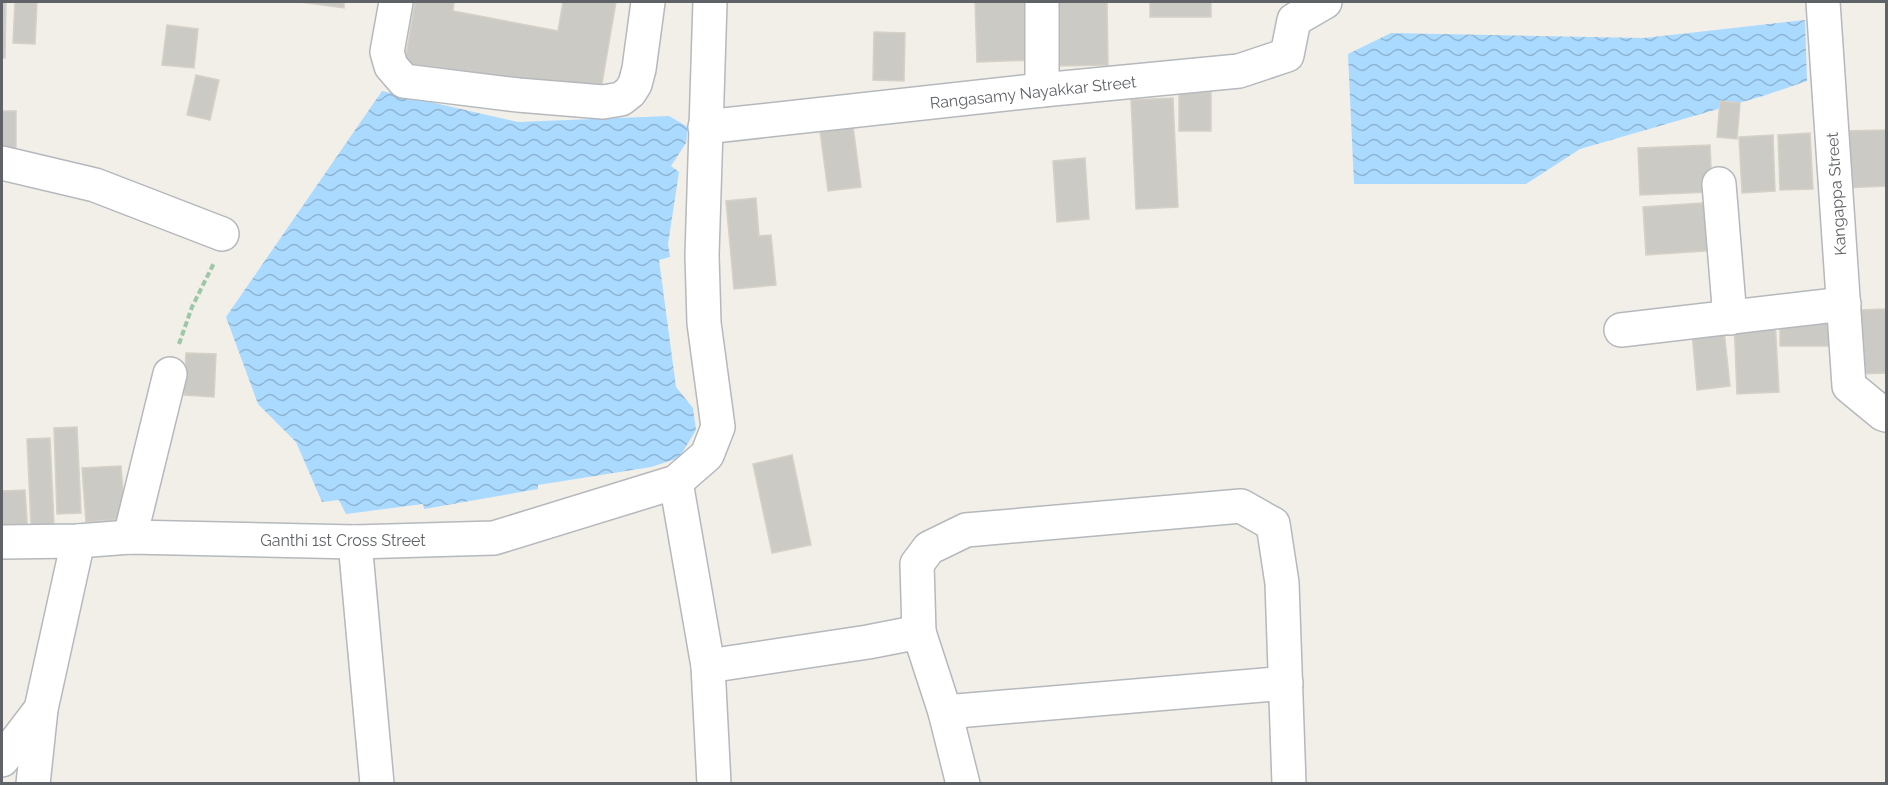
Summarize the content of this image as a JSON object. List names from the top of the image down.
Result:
{
  "streets": {
    "street": ["Rangasamy Nayakkar Street", "Kangappa Street", "Ganthi 1st Cross Street"]
  }
}
